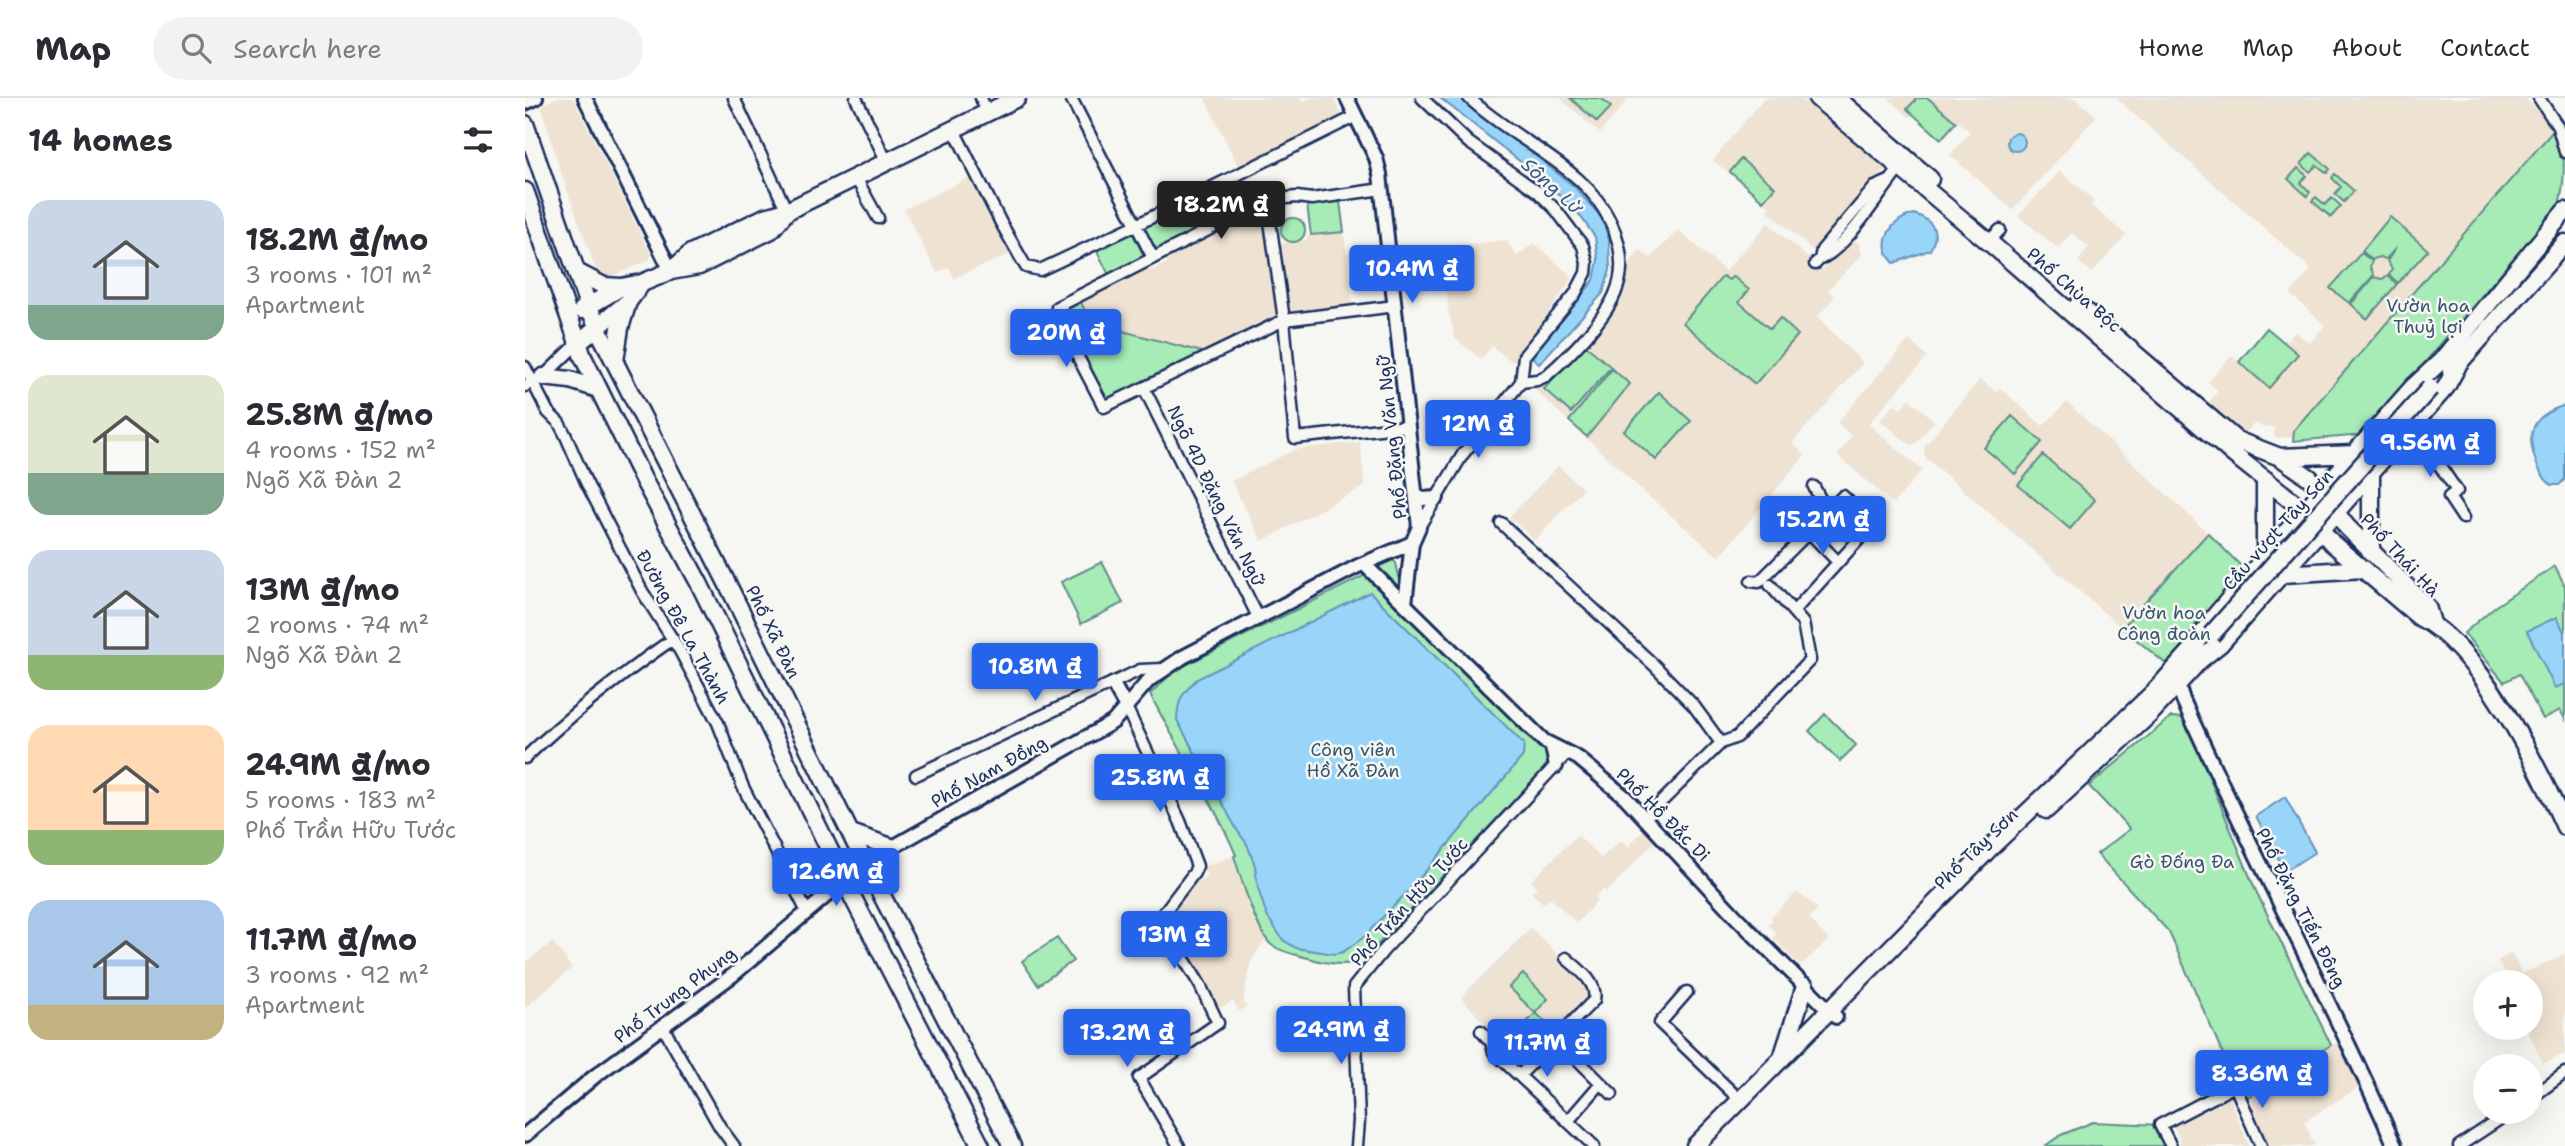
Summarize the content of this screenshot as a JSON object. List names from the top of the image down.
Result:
{
  "streets": {
    "main road": [
      "Phố Chùa Bộc",
      "Cầu vượt Tây Sơn",
      "Phố Thái Hà",
      "Phố Xã Đàn",
      "Phố Tây Sơn"
    ],
    "street": [
      "Phố Đặng Văn Ngữ",
      "Ngõ 4D Đặng Văn Ngữ",
      "Đường Đê La Thành",
      "Phố Nam Đồng",
      "Phố Hồ Đắc Di",
      "Phố Trần Hữu Tước",
      "Phố Đặng Tiến Đông",
      "Phố Trung Phụng"
    ]
  },
  "crossings": [
    ["Phố Chùa Bộc", "Phố Thái Hà"],
    ["Phố Chùa Bộc", "Phố Tây Sơn"],
    ["Phố Đặng Văn Ngữ", "Ngõ 4D Đặng Văn Ngữ"],
    ["Phố Đặng Văn Ngữ", "Phố Nam Đồng"],
    ["Phố Đặng Văn Ngữ", "Phố Hồ Đắc Di"],
    ["Cầu vượt Tây Sơn", "Phố Tây Sơn"],
    ["Phố Thái Hà", "Phố Tây Sơn"],
    ["Đường Đê La Thành", "Phố Trung Phụng"],
    ["Phố Xã Đàn", "Phố Nam Đồng"],
    ["Phố Nam Đồng", "Phố Trung Phụng"],
    ["Phố Hồ Đắc Di", "Phố Tây Sơn"],
    ["Phố Hồ Đắc Di", "Phố Trần Hữu Tước"],
    ["Phố Tây Sơn", "Phố Đặng Tiến Đông"]
  ],
  "water": ["Sông Lừ"],
  "parks": [
    "Vườn hoa Thuỷ lợi",
    "Vườn hoa Công đoàn",
    "Công viên Hồ Xã Đàn",
    "Gò Đống Đa"
  ],
  "page": {
    "header": "Map",
    "search": "Search here",
    "nav": [
      "Home",
      "Map",
      "About",
      "Contact"
    ],
    "heading": "14 homes",
    "price": [
      "18.2M ₫",
      "10.4M ₫",
      "20M ₫",
      "12M ₫",
      "9.56M ₫",
      "15.2M ₫",
      "10.8M ₫",
      "25.8M ₫",
      "12.6M ₫",
      "13M ₫",
      "24.9M ₫",
      "13.2M ₫",
      "11.7M ₫",
      "8.36M ₫"
    ],
    "list": [
      {
        "name": "18.2M ₫/mo",
        "note": "3 rooms · 101 m² · Apartment"
      },
      {
        "name": "25.8M ₫/mo",
        "note": "4 rooms · 152 m² · Ngõ Xã Đàn 2"
      },
      {
        "name": "13M ₫/mo",
        "note": "2 rooms · 74 m² · Ngõ Xã Đàn 2"
      },
      {
        "name": "24.9M ₫/mo",
        "note": "5 rooms · 183 m² · Phố Trần Hữu Tước"
      },
      {
        "name": "11.7M ₫/mo",
        "note": "3 rooms · 92 m² · Apartment"
      }
    ],
    "map_buttons": ["+", "−"]
  }
}
